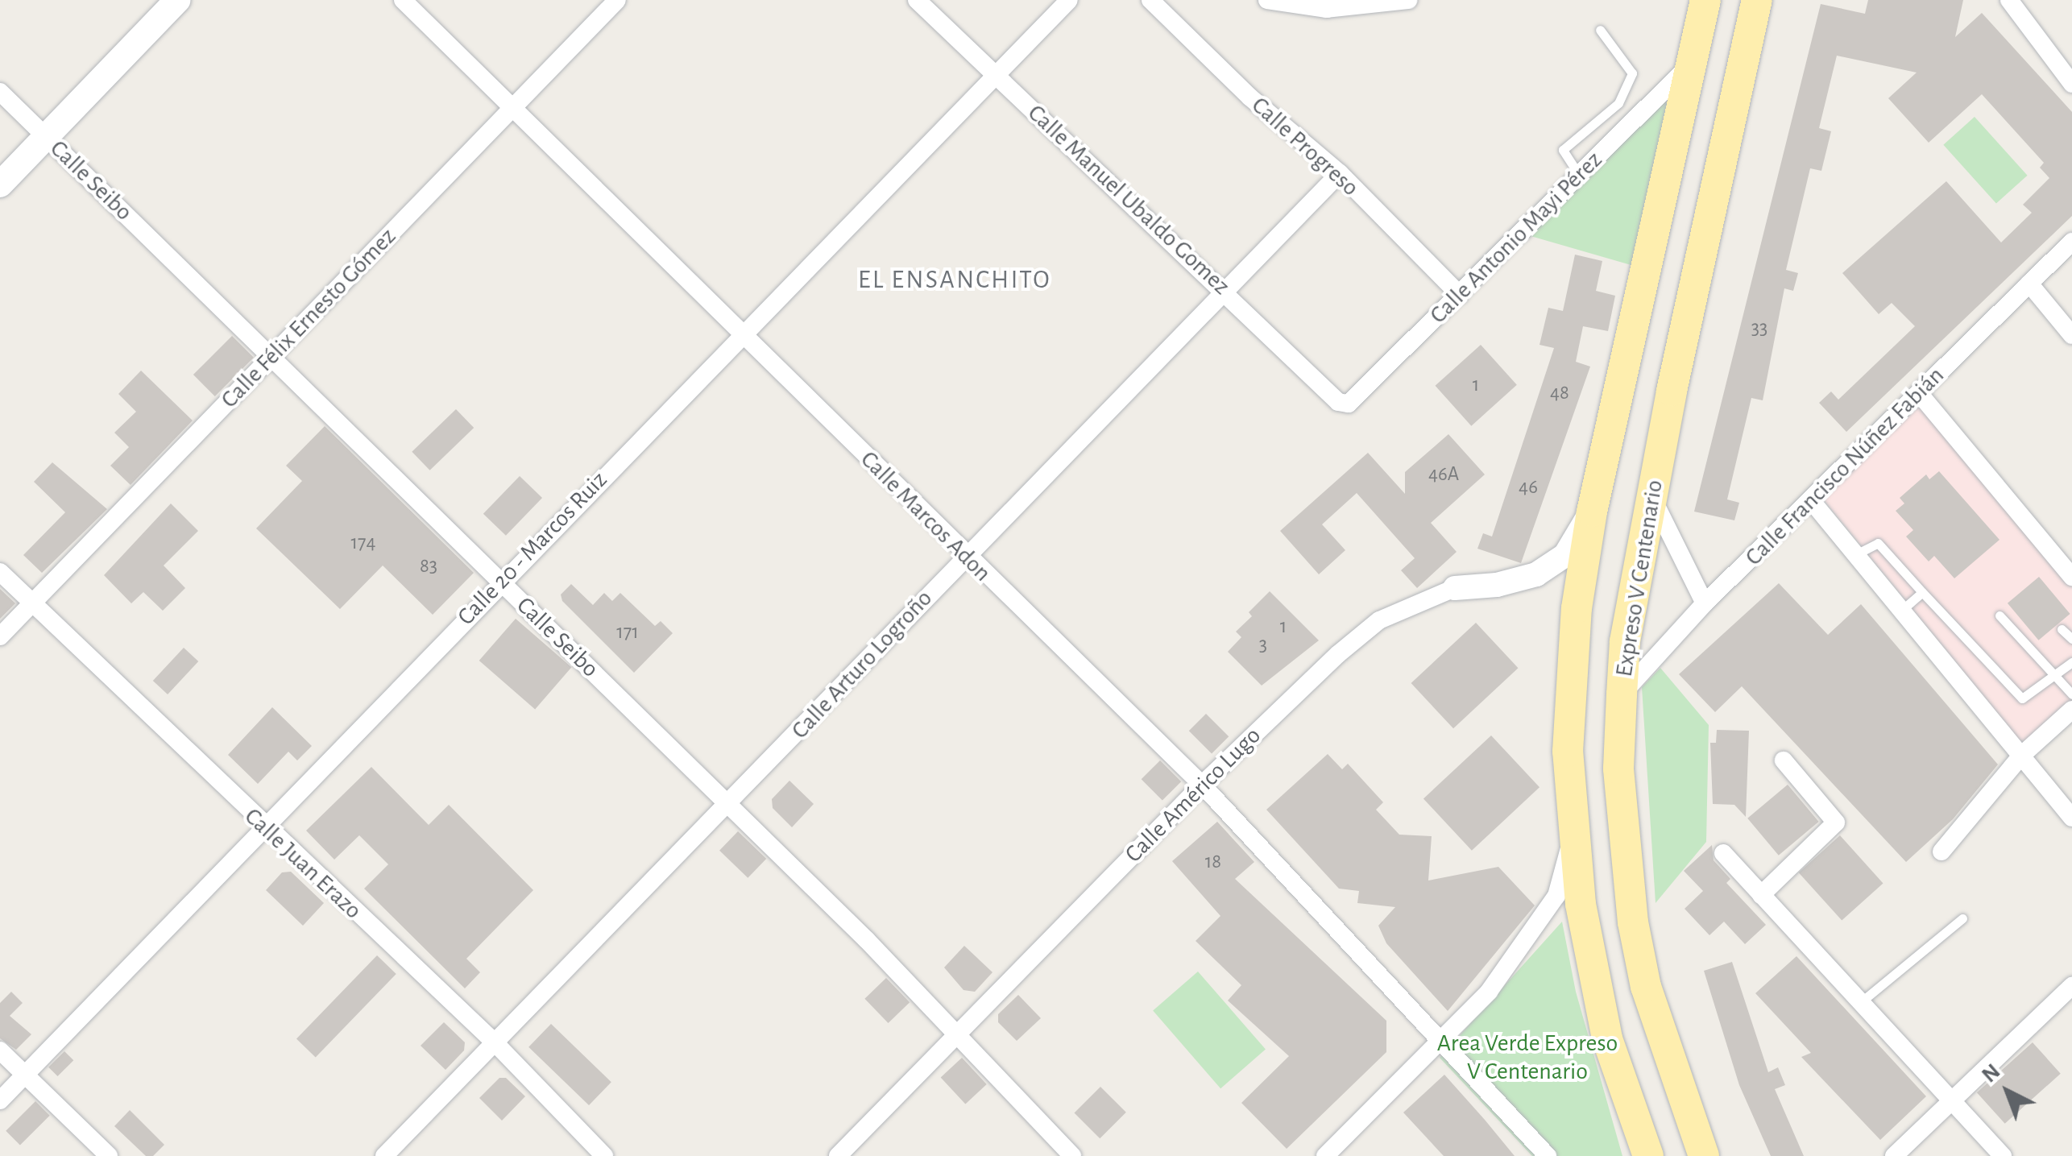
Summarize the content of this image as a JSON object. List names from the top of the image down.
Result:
{
  "streets": {
    "main road": ["Expreso V Centenario"],
    "street": [
      "Calle Progreso",
      "Calle Seibo",
      "Calle Manuel Ubaldo Gomez",
      "Calle Antonio Mayi Pérez",
      "Calle Félix Ernesto Gómez",
      "Calle Francisco Núñez Fabián",
      "Calle Marcos Adon",
      "Calle 20 - Marcos Ruiz",
      "Calle Arturo Logroño",
      "Calle Américo Lugo",
      "Calle Juan Erazo"
    ]
  },
  "crossings": [
    ["Calle Progreso", "Calle Antonio Mayi Pérez"],
    ["Calle Progreso", "Calle Arturo Logroño"],
    ["Calle Seibo", "Calle Félix Ernesto Gómez"],
    ["Calle Seibo", "Calle 20 - Marcos Ruiz"],
    ["Calle Seibo", "Calle Arturo Logroño"],
    ["Calle Seibo", "Calle Américo Lugo"],
    ["Calle Manuel Ubaldo Gomez", "Calle Antonio Mayi Pérez"],
    ["Calle Manuel Ubaldo Gomez", "Calle 20 - Marcos Ruiz"],
    ["Calle Manuel Ubaldo Gomez", "Calle Arturo Logroño"],
    ["Calle Félix Ernesto Gómez", "Calle Marcos Adon"],
    ["Calle Félix Ernesto Gómez", "Calle Juan Erazo"],
    ["Calle Francisco Núñez Fabián", "Expreso V Centenario"],
    ["Calle Marcos Adon", "Calle 20 - Marcos Ruiz"],
    ["Calle Marcos Adon", "Calle Arturo Logroño"],
    ["Calle Marcos Adon", "Calle Américo Lugo"],
    ["Calle 20 - Marcos Ruiz", "Calle Juan Erazo"],
    ["Calle Arturo Logroño", "Calle Juan Erazo"]
  ],
  "districts": ["EL ENSANCHITO"],
  "parks": ["Area Verde Expreso V Centenario"],
  "house_numbers": [
    "33",
    "1",
    "48",
    "46A",
    "46",
    "174",
    "83",
    "1",
    "171",
    "3",
    "18"
  ],
  "north": "top left"
}
